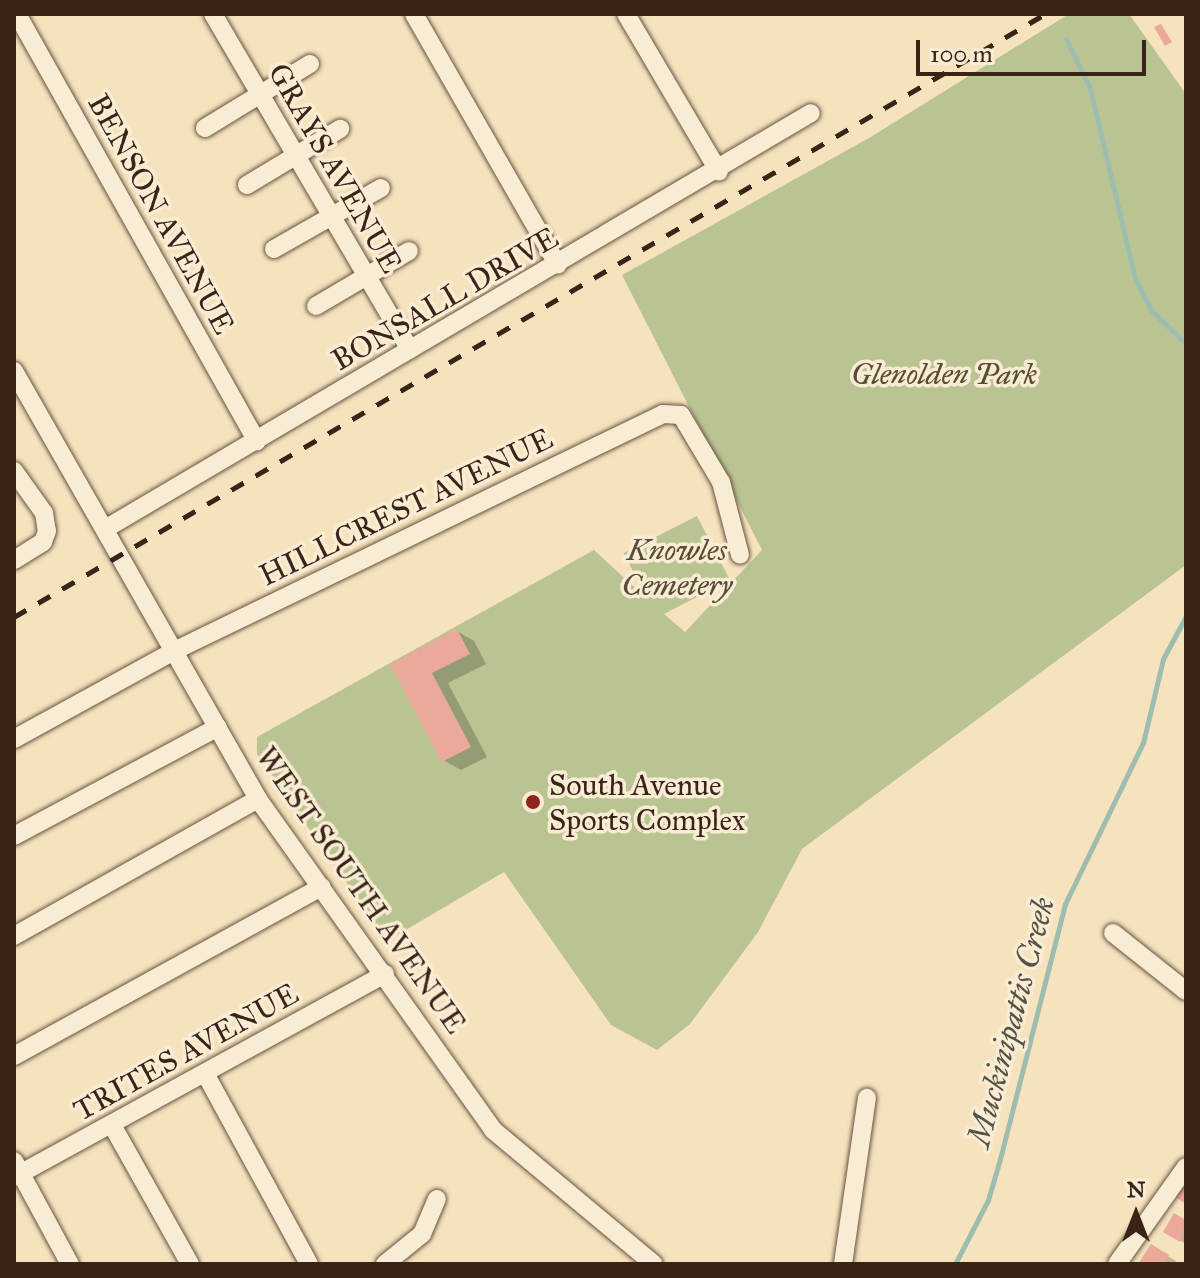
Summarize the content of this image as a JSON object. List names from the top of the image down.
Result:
{
  "streets": {
    "street": [
      "GRAYS AVENUE",
      "BENSON AVENUE",
      "BONSALL DRIVE",
      "HILLCREST AVENUE",
      "WEST SOUTH AVENUE",
      "TRITES AVENUE"
    ]
  },
  "crossings": [
    ["GRAYS AVENUE", "BONSALL DRIVE"],
    ["BENSON AVENUE", "BONSALL DRIVE"],
    ["BONSALL DRIVE", "WEST SOUTH AVENUE"],
    ["HILLCREST AVENUE", "WEST SOUTH AVENUE"],
    ["WEST SOUTH AVENUE", "TRITES AVENUE"]
  ],
  "water": ["Muckinipattis Creek"],
  "parks": ["Glenolden Park", "Knowles Cemetery"],
  "places": ["South Avenue Sports Complex"],
  "scale_bar": "100 m",
  "north": "top"
}
